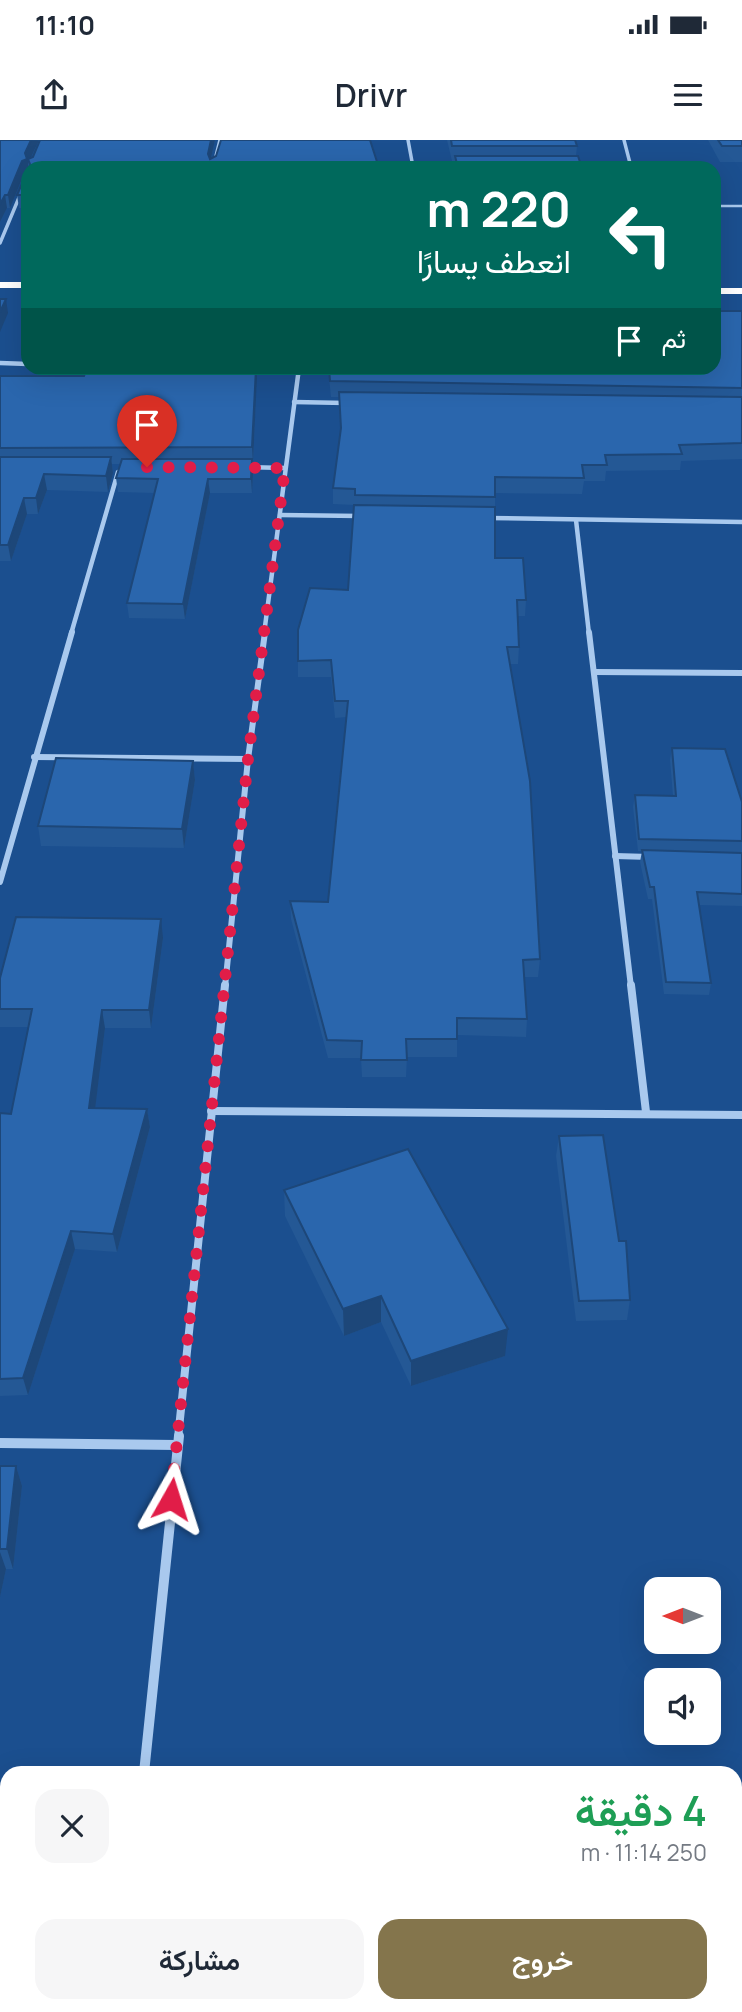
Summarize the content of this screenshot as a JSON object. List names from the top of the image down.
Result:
{
  "north": "left",
  "page": {
    "status": "11:10",
    "header": "Drivr",
    "turn": ["220 m", "انعطف يسارًا"],
    "then": "ثم",
    "heading": ["4 دقيقة", "250 m · 11:14"],
    "buttons": ["خروج", "مشاركة"]
  }
}
